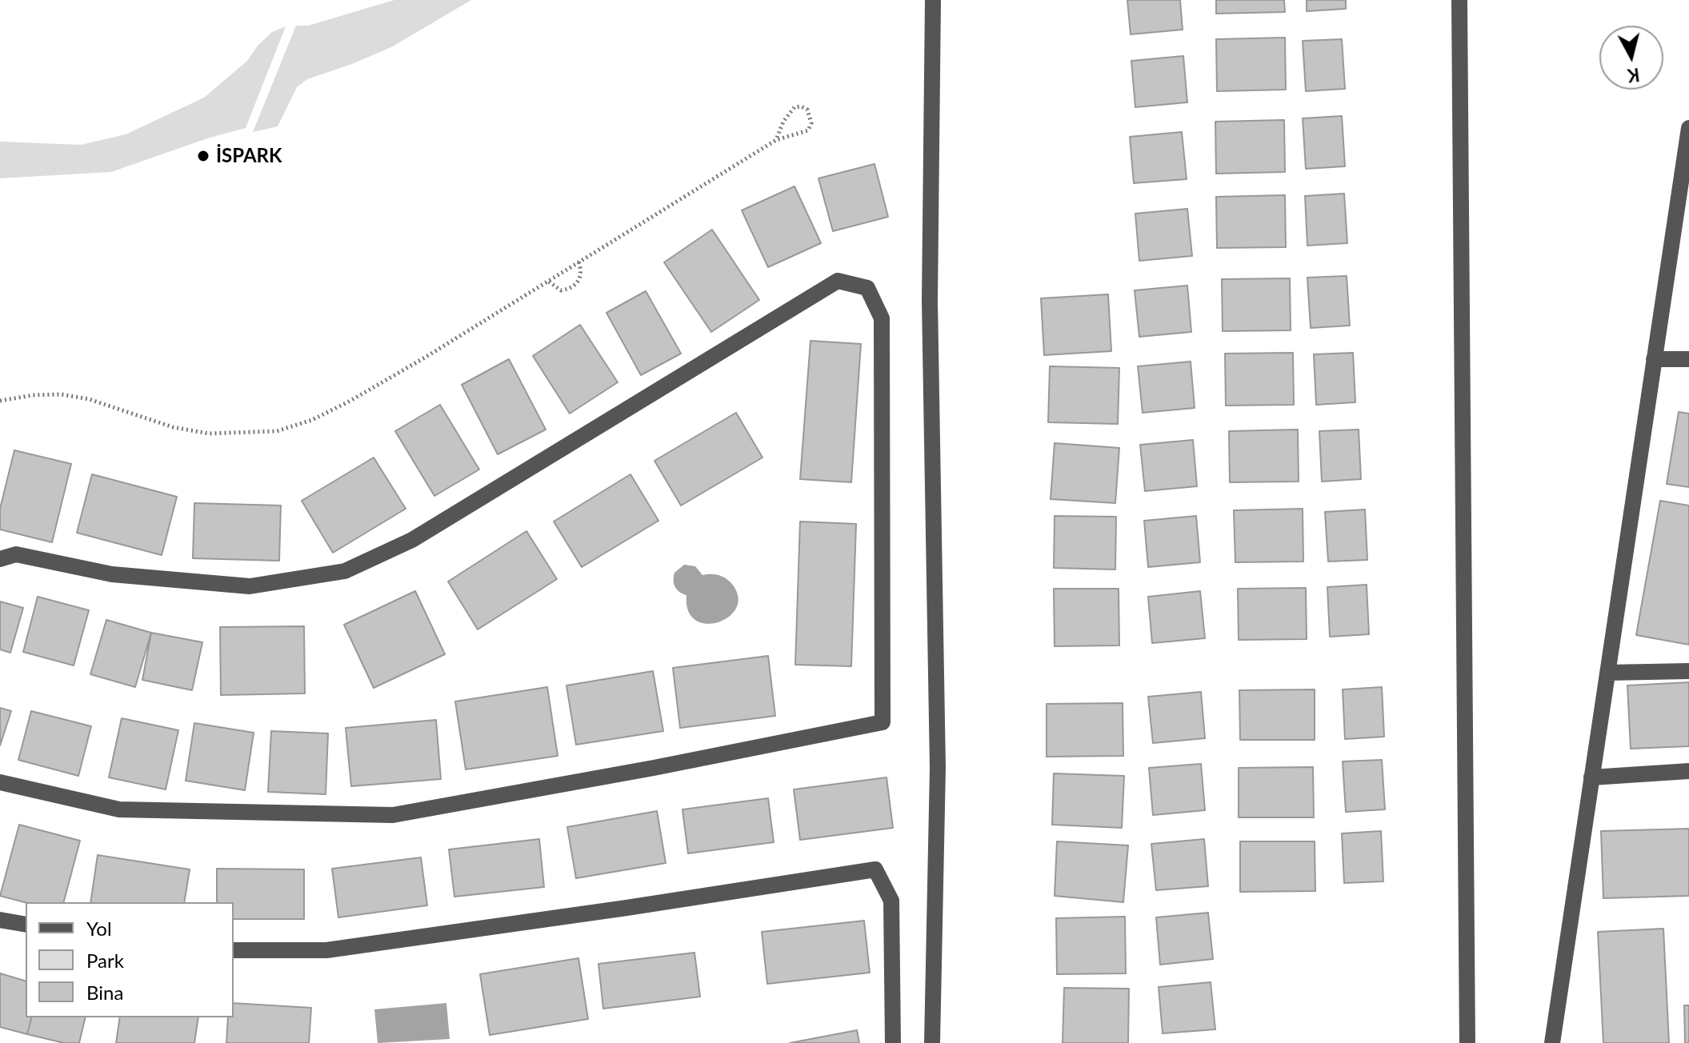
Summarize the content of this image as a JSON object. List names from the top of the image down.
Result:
{
  "places": ["İSPARK"],
  "legend": ["Yol", "Park", "Bina"],
  "north": "bottom"
}
